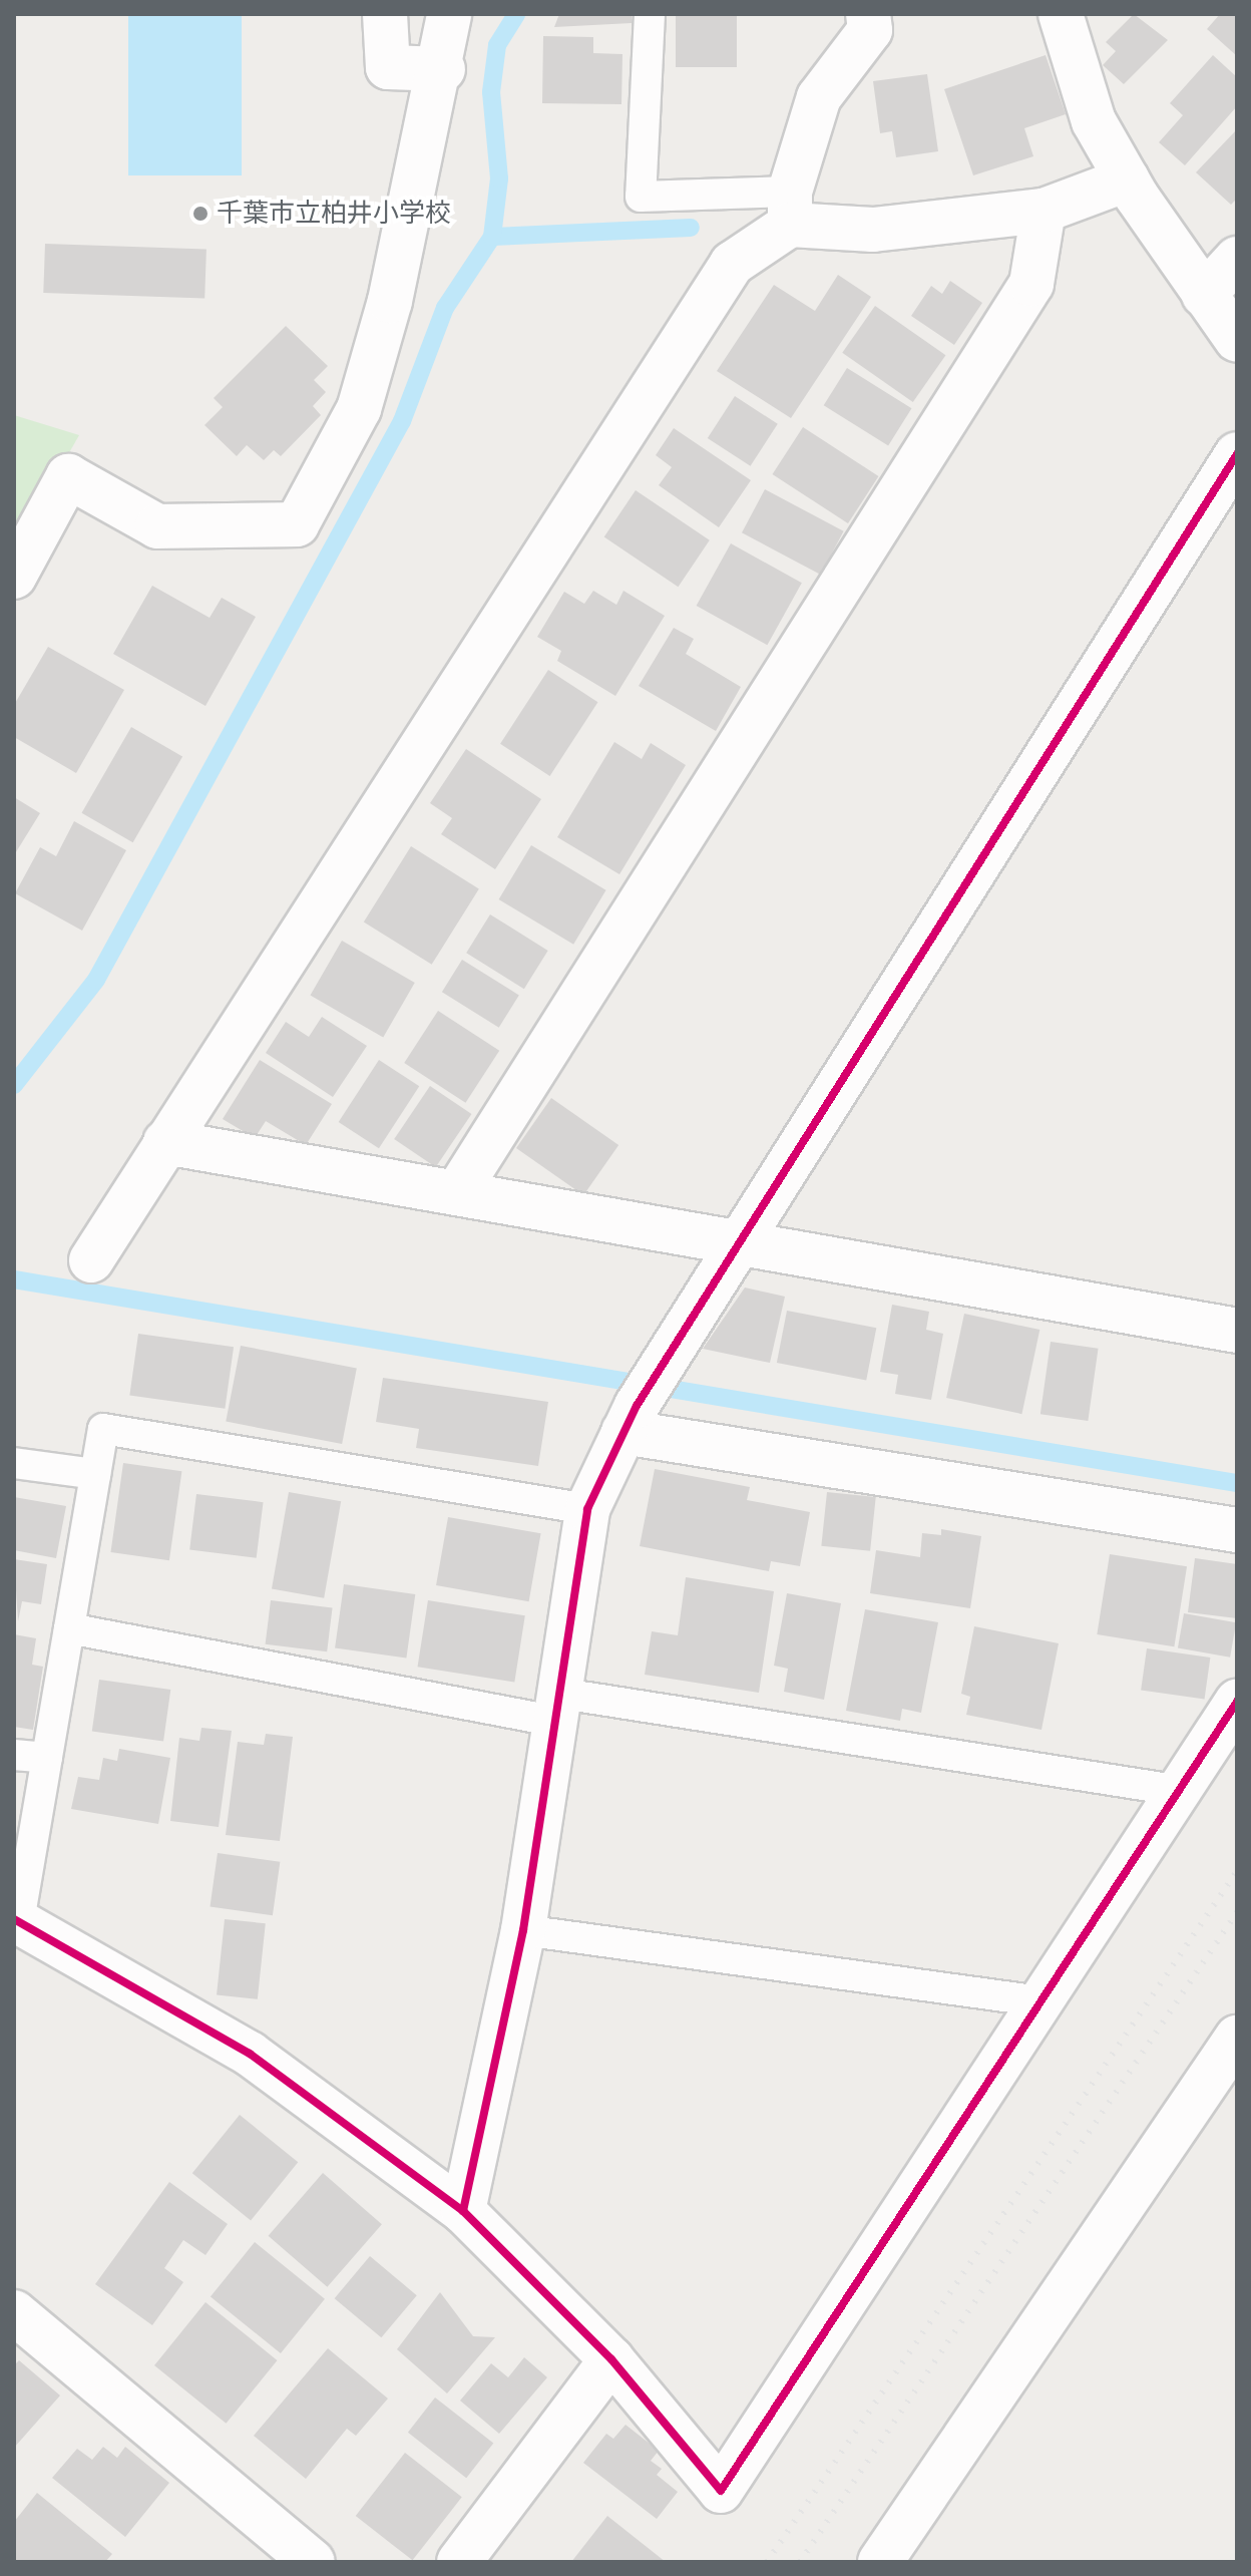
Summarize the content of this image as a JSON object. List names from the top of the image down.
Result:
{
  "places": ["千葉市立柏井小学校"]
}
